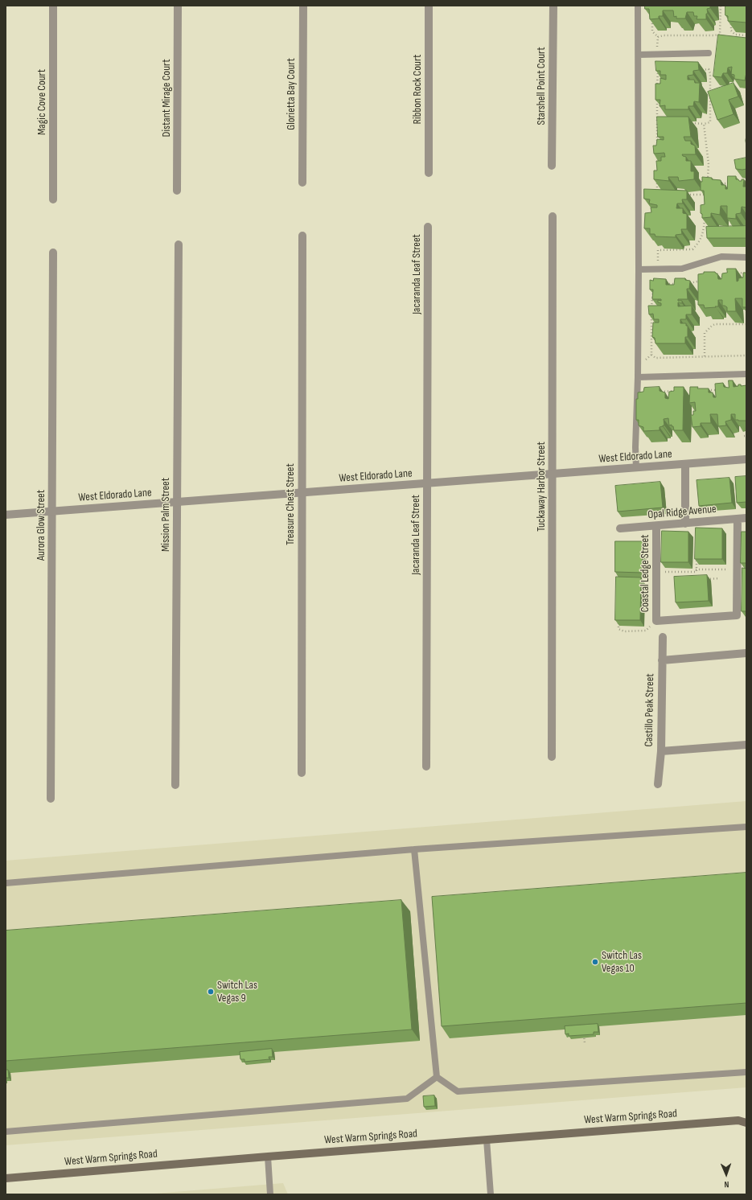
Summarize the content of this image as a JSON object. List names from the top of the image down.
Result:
{
  "streets": {
    "main road": ["West Warm Springs Road"],
    "street": [
      "Starshell Point Court",
      "Ribbon Rock Court",
      "Glorietta Bay Court",
      "Distant Mirage Court",
      "Magic Cove Court",
      "Jacaranda Leaf Street",
      "West Eldorado Lane",
      "Tuckaway Harbor Street",
      "Treasure Chest Street",
      "Opal Ridge Avenue",
      "Mission Palm Street",
      "Aurora Glow Street",
      "Coastal Ledge Street",
      "Castillo Peak Street"
    ]
  },
  "crossings": [
    ["Jacaranda Leaf Street", "West Eldorado Lane"],
    ["West Eldorado Lane", "Tuckaway Harbor Street"],
    ["West Eldorado Lane", "Treasure Chest Street"],
    ["West Eldorado Lane", "Mission Palm Street"],
    ["West Eldorado Lane", "Aurora Glow Street"],
    ["Opal Ridge Avenue", "Coastal Ledge Street"]
  ],
  "places": ["Switch Las Vegas 10", "Switch Las Vegas 9"],
  "north": "bottom"
}
